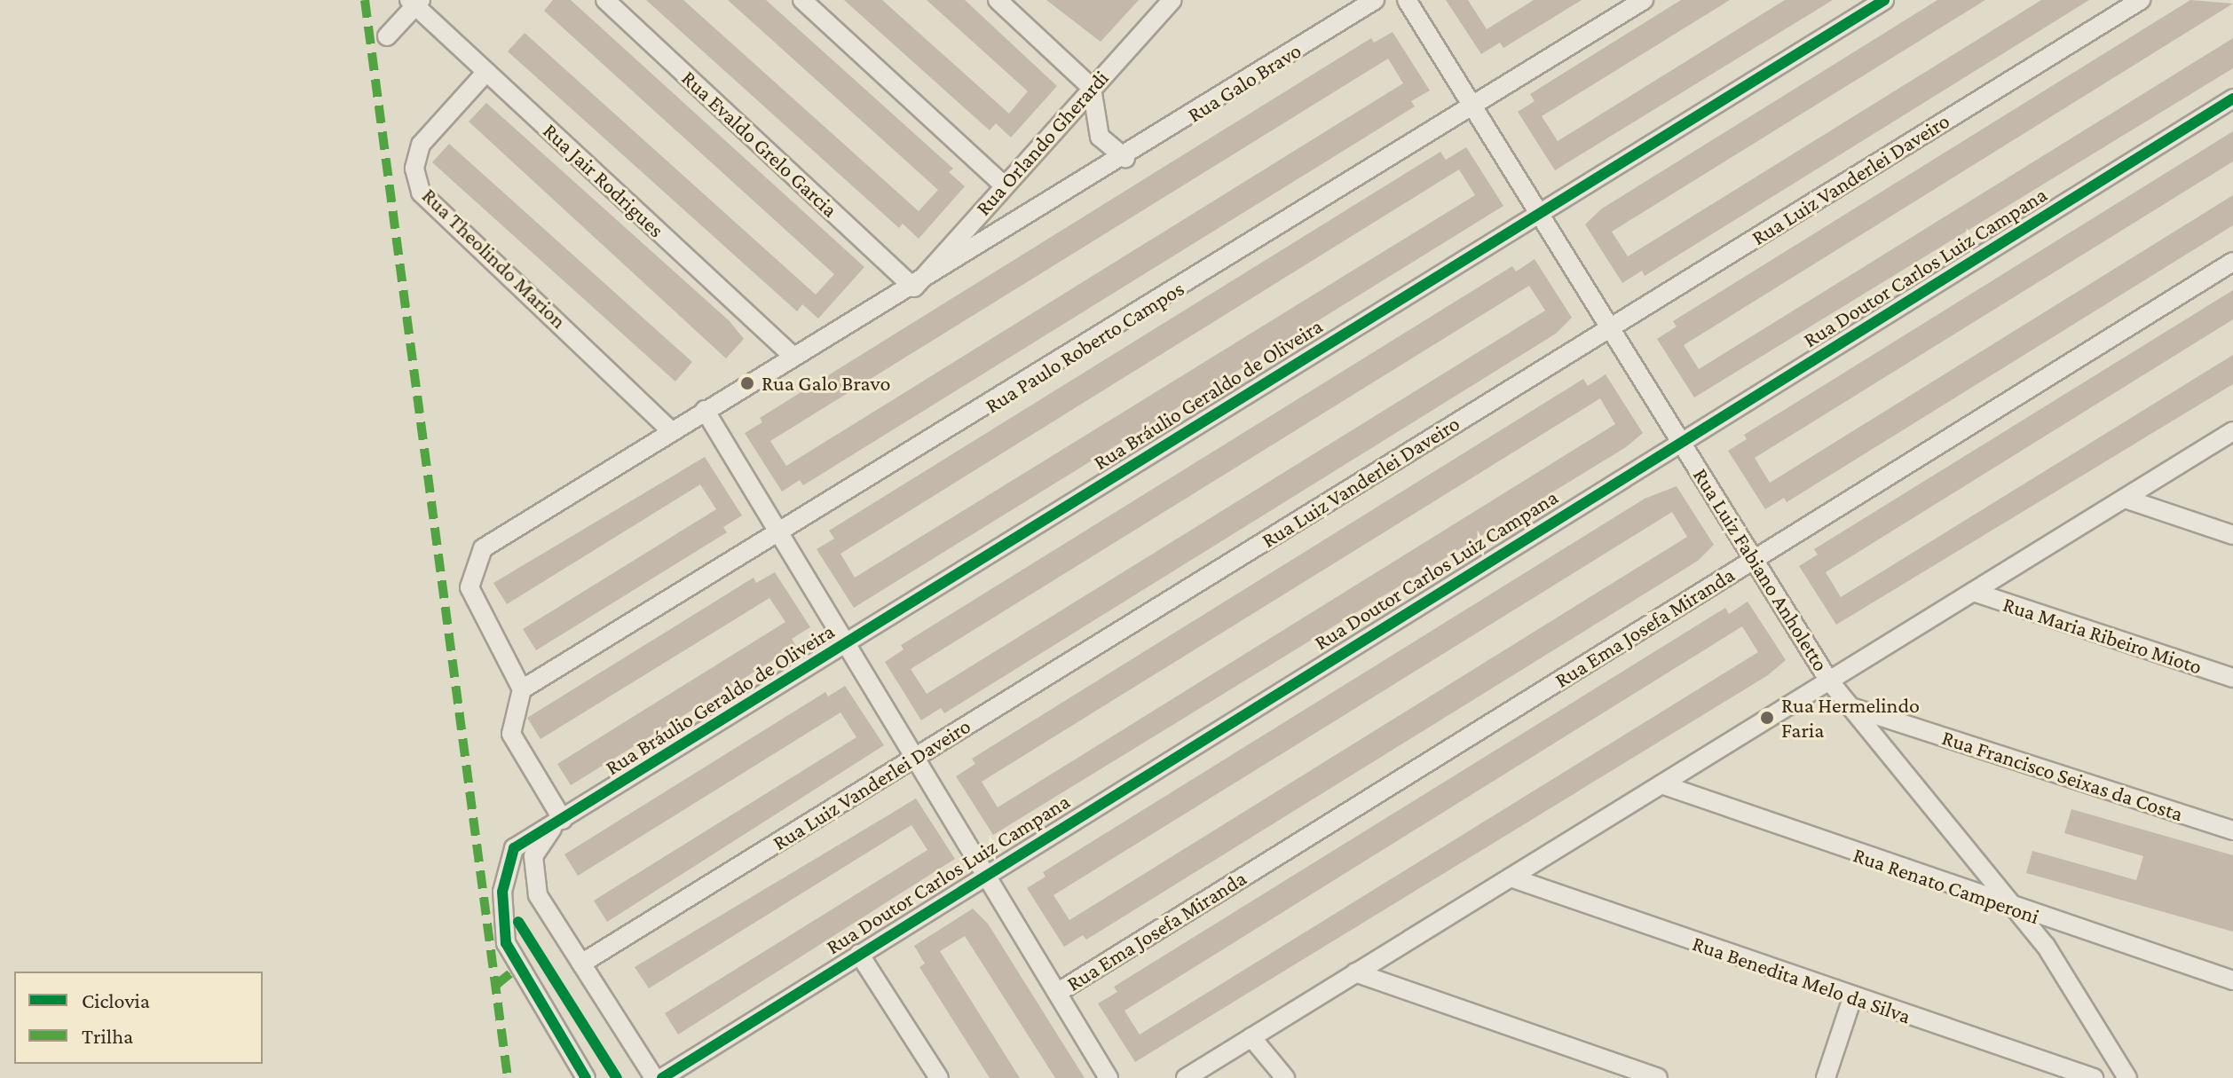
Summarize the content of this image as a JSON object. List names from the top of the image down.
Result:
{
  "streets": {
    "street": [
      "Rua Galo Bravo",
      "Rua Orlando Gherardi",
      "Rua Evaldo Grelo Garcia",
      "Rua Luiz Vanderlei Daveiro",
      "Rua Jair Rodrigues",
      "Rua Theolindo Marion",
      "Rua Doutor Carlos Luiz Campana",
      "Rua Paulo Roberto Campos",
      "Rua Bráulio Geraldo de Oliveira",
      "Rua Luiz Fabiano Anholetto",
      "Rua Ema Josefa Miranda",
      "Rua Maria Ribeiro Mioto",
      "Rua Francisco Seixas da Costa",
      "Rua Renato Camperoni",
      "Rua Benedita Melo da Silva"
    ]
  },
  "crossings": [
    ["Rua Galo Bravo", "Rua Orlando Gherardi"],
    ["Rua Galo Bravo", "Rua Evaldo Grelo Garcia"],
    ["Rua Galo Bravo", "Rua Jair Rodrigues"],
    ["Rua Galo Bravo", "Rua Theolindo Marion"],
    ["Rua Galo Bravo", "Rua Paulo Roberto Campos"],
    ["Rua Orlando Gherardi", "Rua Evaldo Grelo Garcia"],
    ["Rua Luiz Vanderlei Daveiro", "Rua Luiz Fabiano Anholetto"],
    ["Rua Jair Rodrigues", "Rua Theolindo Marion"],
    ["Rua Doutor Carlos Luiz Campana", "Rua Luiz Fabiano Anholetto"],
    ["Rua Paulo Roberto Campos", "Rua Luiz Fabiano Anholetto"],
    ["Rua Bráulio Geraldo de Oliveira", "Rua Luiz Fabiano Anholetto"],
    ["Rua Luiz Fabiano Anholetto", "Rua Ema Josefa Miranda"],
    ["Rua Luiz Fabiano Anholetto", "Rua Francisco Seixas da Costa"],
    ["Rua Luiz Fabiano Anholetto", "Rua Renato Camperoni"]
  ],
  "places": ["Rua Galo Bravo", "Rua Hermelindo Faria"],
  "legend": ["Ciclovia", "Trilha"]
}
